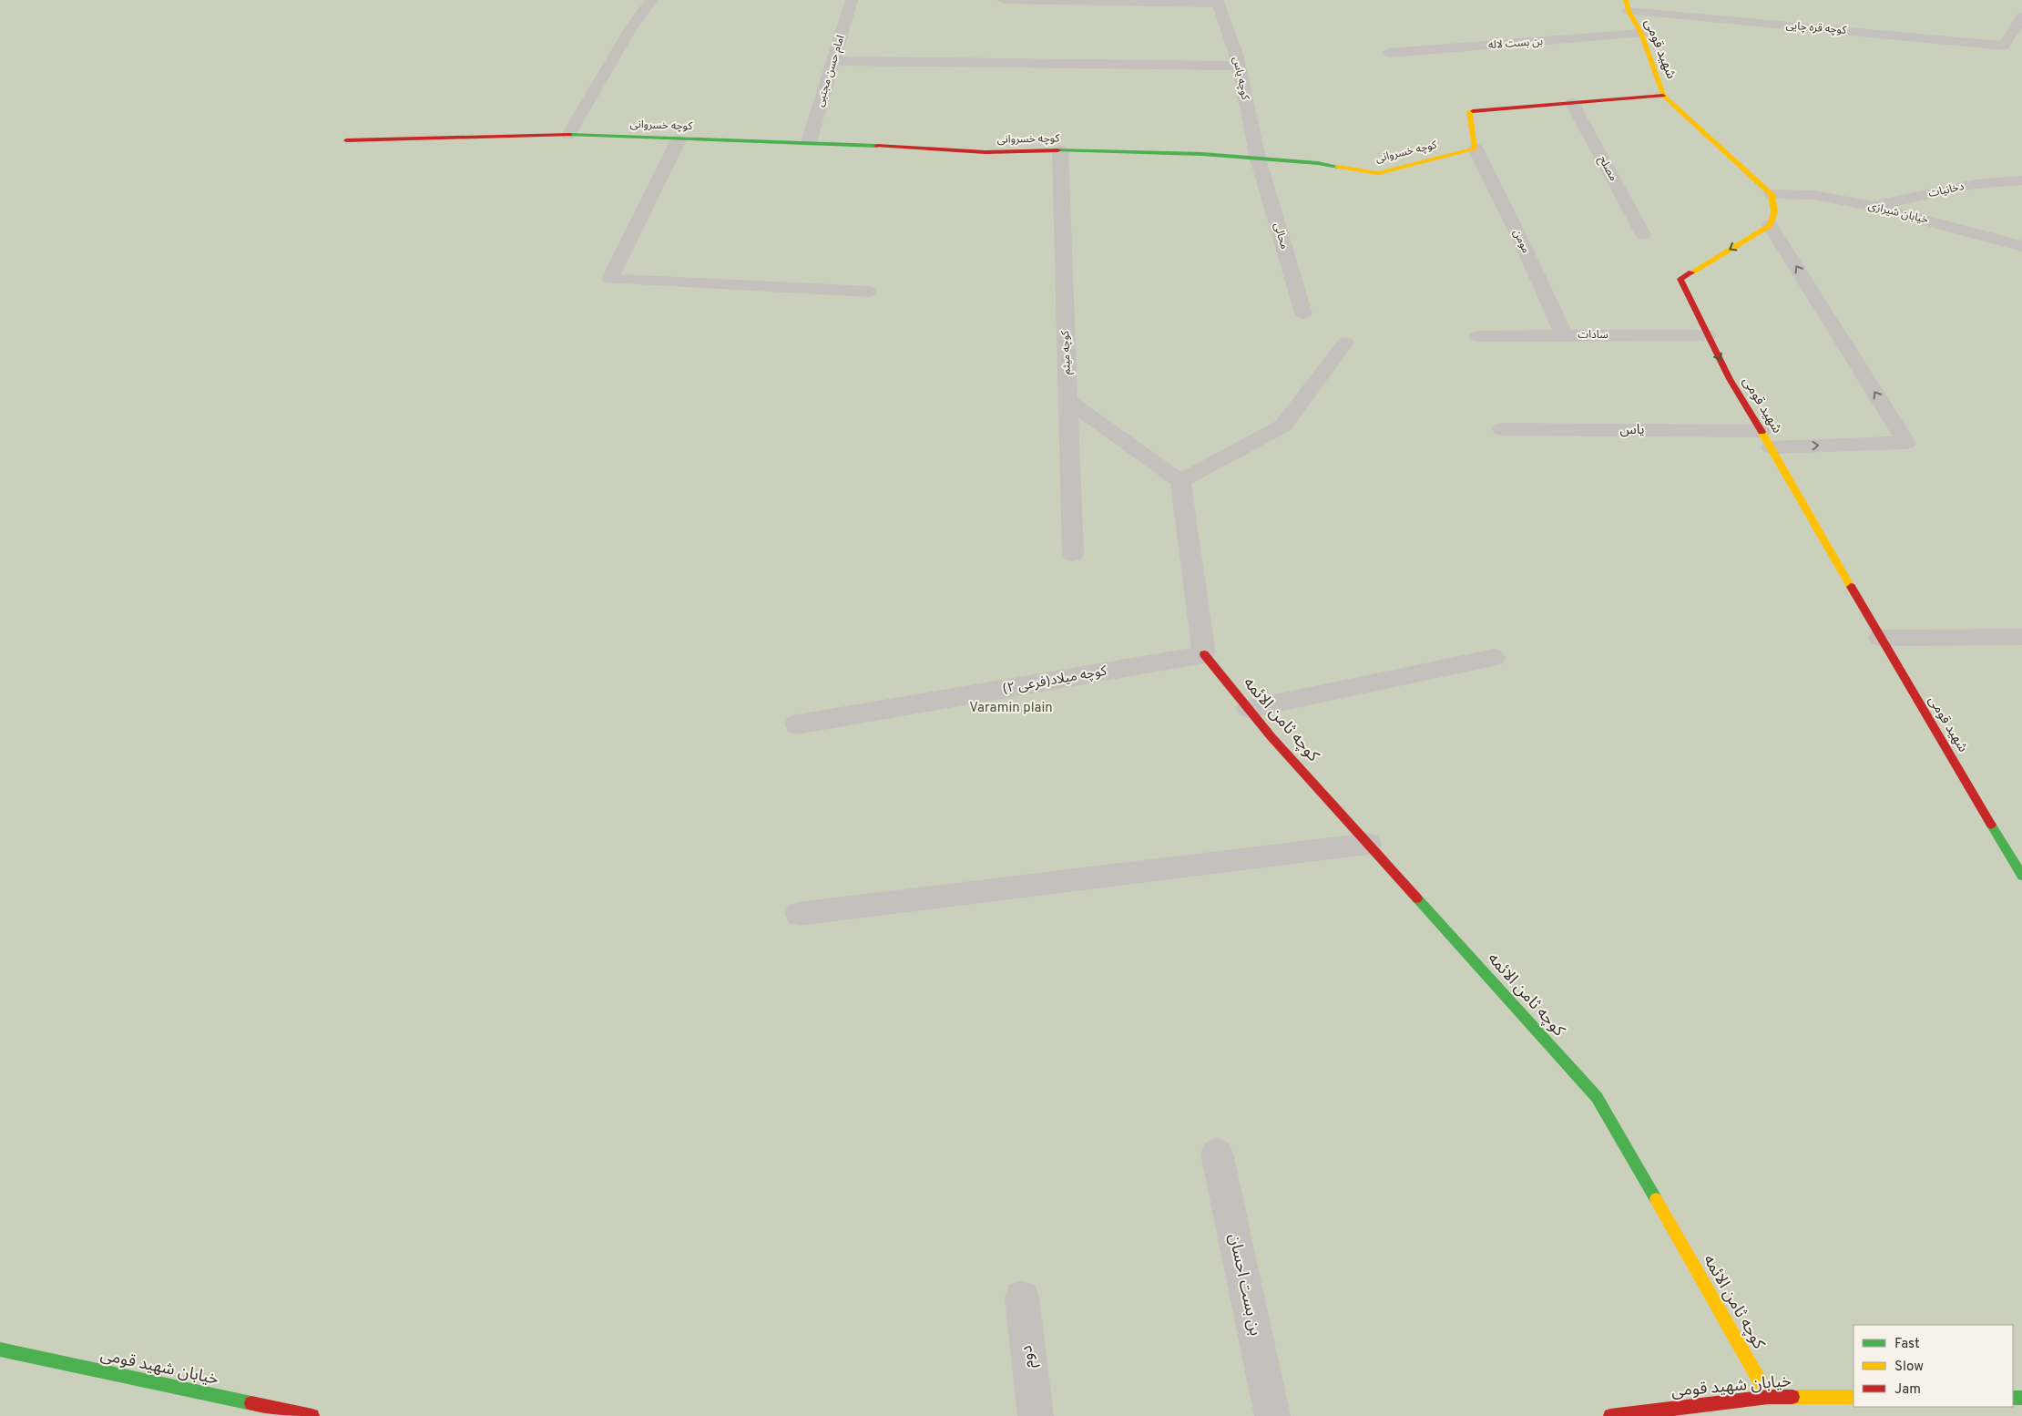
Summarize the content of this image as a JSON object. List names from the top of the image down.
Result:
{
  "streets": {
    "street": [
      "کوچه قره چایی",
      "بن بست لاله",
      "شهید قومی",
      "امام حسن مجتبی",
      "کوچه یاس",
      "کوچه خسروانی",
      "مصلح",
      "دخانیات",
      "خیابان شیرازی",
      "محالی",
      "مومن",
      "سادات",
      "کوچه میثم",
      "یاس",
      "کوچه میلاد(فرعی ۲)",
      "کوچه ثامن الائمه",
      "بن بست احسان",
      "دوم",
      "خیابان شهید قومی"
    ]
  },
  "crossings": [
    ["کوچه قره چایی", "شهید قومی"],
    ["بن بست لاله", "شهید قومی"],
    ["شهید قومی", "خیابان شیرازی"],
    ["شهید قومی", "سادات"],
    ["شهید قومی", "یاس"],
    ["امام حسن مجتبی", "کوچه خسروانی"],
    ["کوچه یاس", "کوچه خسروانی"],
    ["کوچه یاس", "محالی"],
    ["کوچه خسروانی", "محالی"],
    ["کوچه خسروانی", "مومن"],
    ["کوچه خسروانی", "کوچه میثم"],
    ["دخانیات", "خیابان شیرازی"],
    ["مومن", "سادات"],
    ["کوچه میلاد(فرعی ۲)", "کوچه ثامن الائمه"],
    ["کوچه ثامن الائمه", "خیابان شهید قومی"]
  ],
  "parks": ["Varamin plain"],
  "legend": ["Fast", "Slow", "Jam"]
}
